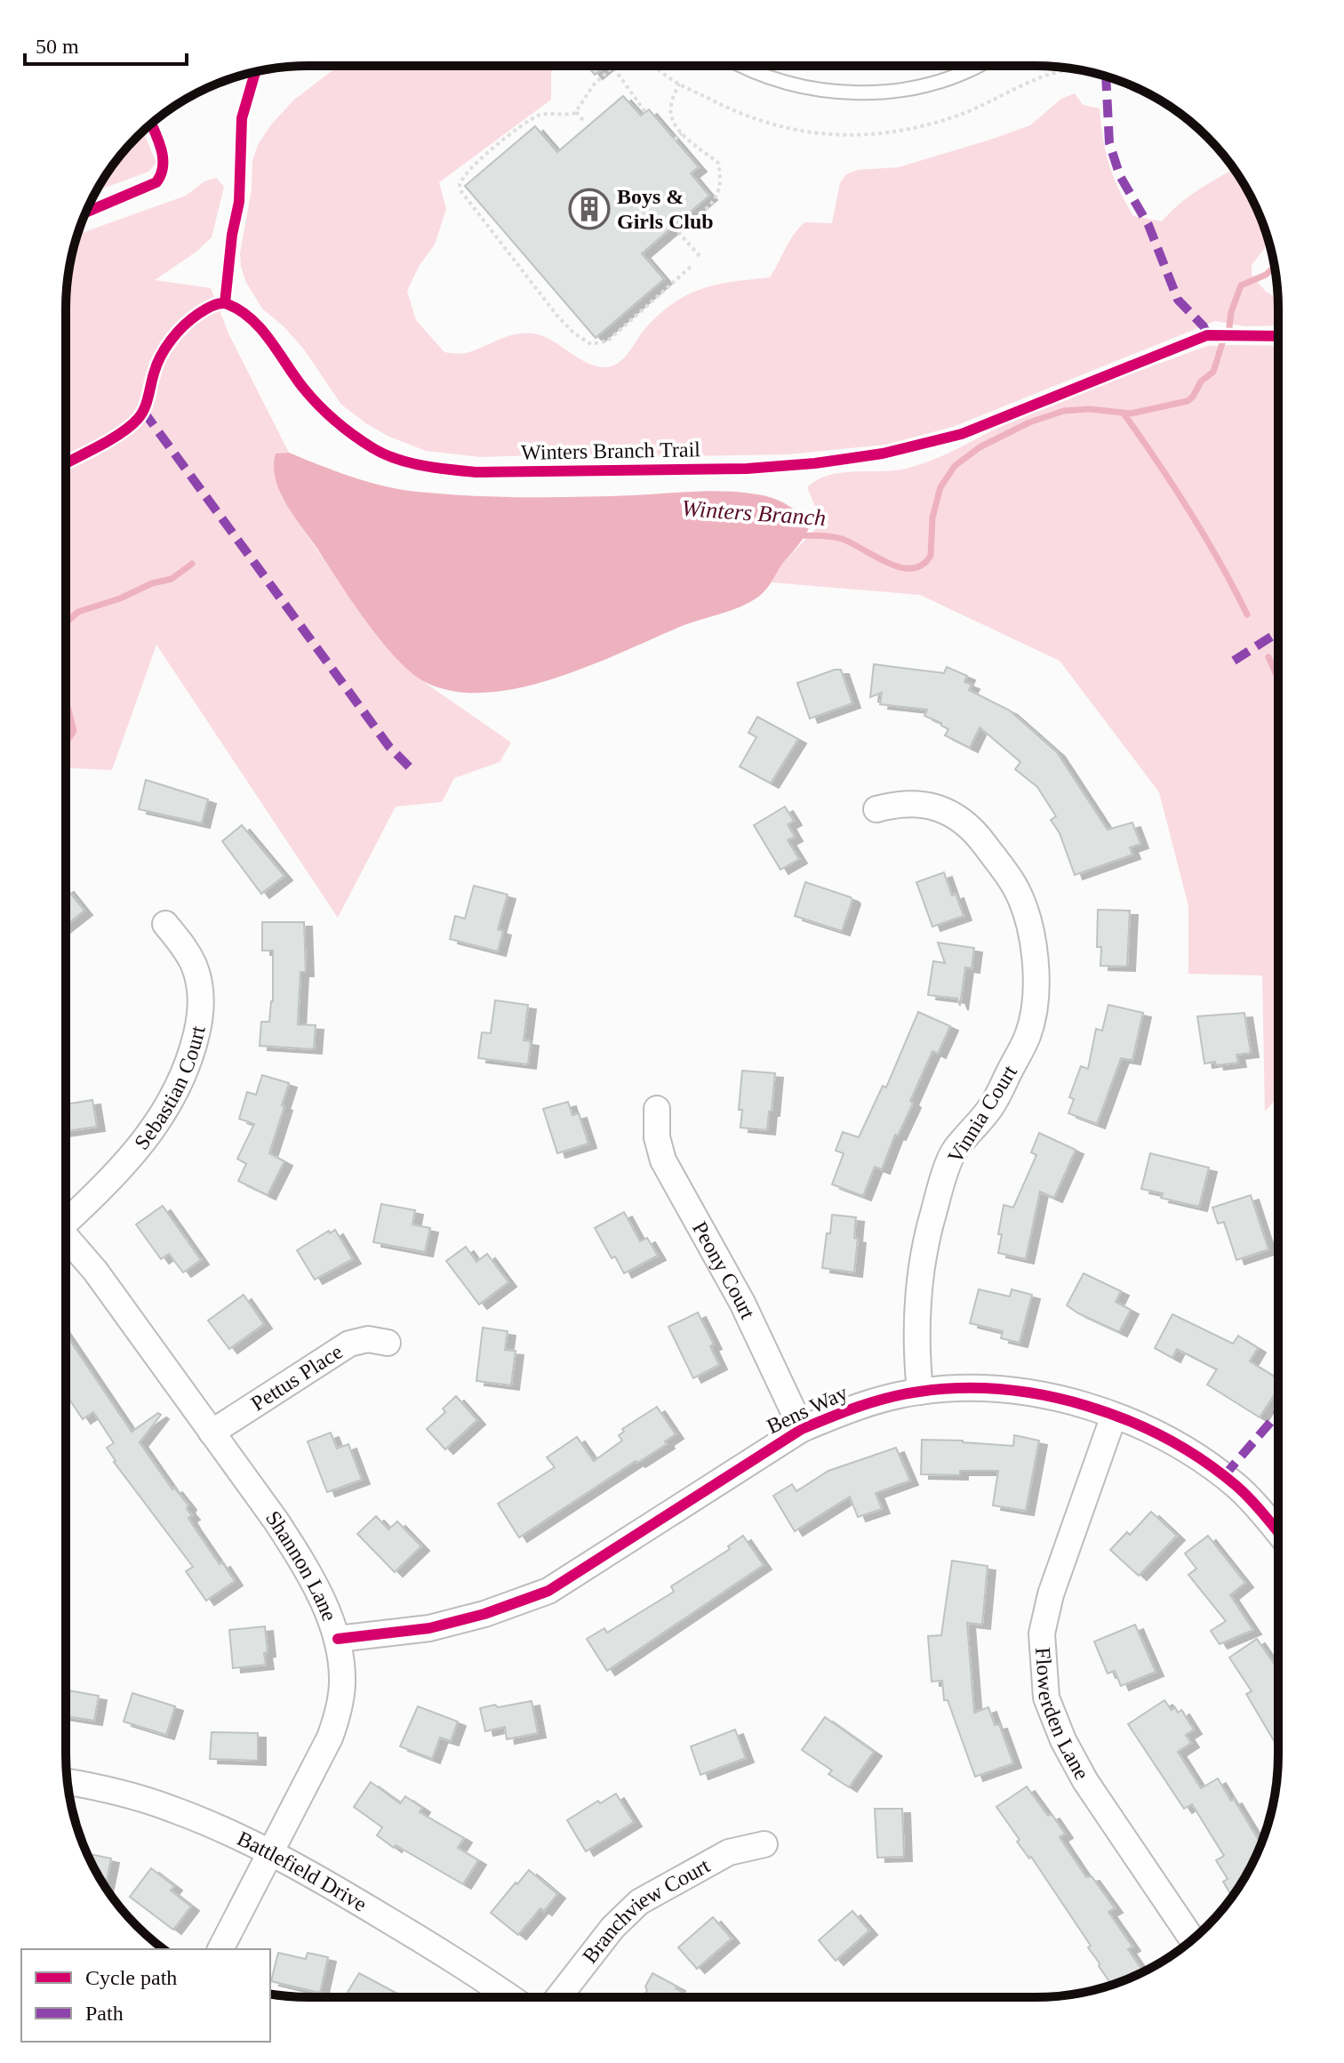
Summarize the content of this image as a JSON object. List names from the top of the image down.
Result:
{
  "streets": {
    "street": [
      "Sebastian Court",
      "Vinnia Court",
      "Peony Court",
      "Pettus Place",
      "Bens Way",
      "Shannon Lane",
      "Flowerden Lane",
      "Battlefield Drive",
      "Branchview Court"
    ],
    "cycle path": ["Winters Branch Trail"]
  },
  "crossings": [
    ["Vinnia Court", "Bens Way"],
    ["Peony Court", "Bens Way"],
    ["Pettus Place", "Shannon Lane"],
    ["Bens Way", "Shannon Lane"],
    ["Bens Way", "Flowerden Lane"],
    ["Shannon Lane", "Battlefield Drive"]
  ],
  "water": ["Winters Branch"],
  "places": {
    "building": ["Boys & Girls Club"]
  },
  "legend": ["Cycle path", "Path"],
  "scale_bar": "50 m"
}
